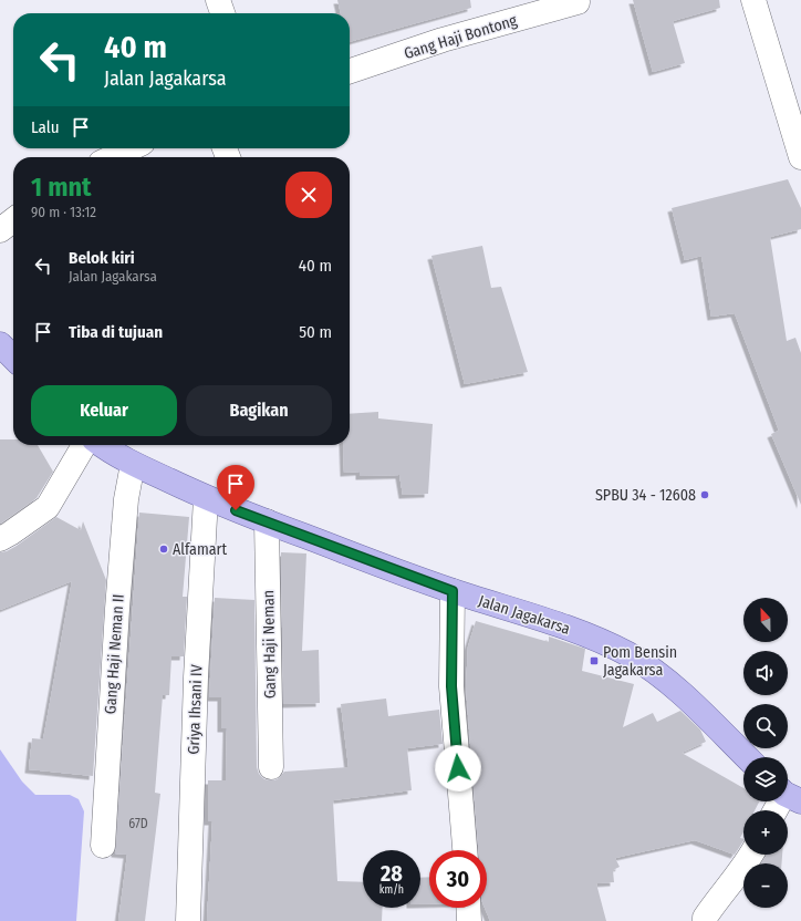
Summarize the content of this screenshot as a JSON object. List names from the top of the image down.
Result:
{
  "streets": {
    "main road": ["Jalan Jagakarsa"],
    "street": [
      "Gang Haji Bontong",
      "Gang Haji Neman",
      "Gang Haji Neman II",
      "Griya Ihsani IV"
    ]
  },
  "crossings": [
    ["Jalan Jagakarsa", "Gang Haji Neman"],
    ["Jalan Jagakarsa", "Gang Haji Neman II"],
    ["Jalan Jagakarsa", "Griya Ihsani IV"]
  ],
  "places": {
    "other": ["SPBU 34 - 12608", "Alfamart"],
    "transit": ["Pom Bensin Jagakarsa"]
  },
  "house_numbers": ["67D"],
  "north": "top",
  "page": {
    "turn": ["40 m", "Jalan Jagakarsa"],
    "then": "Lalu",
    "heading": ["1 mnt", "90 m · 13:12"],
    "list": [
      {
        "name": "Belok kiri",
        "note": "Jalan Jagakarsa",
        "value": "40 m"
      },
      {
        "name": "Tiba di tujuan",
        "value": "50 m"
      }
    ],
    "buttons": ["Keluar", "Bagikan"],
    "map_buttons": ["+", "−"],
    "speed": "28 km/h",
    "limit": "30"
  }
}
